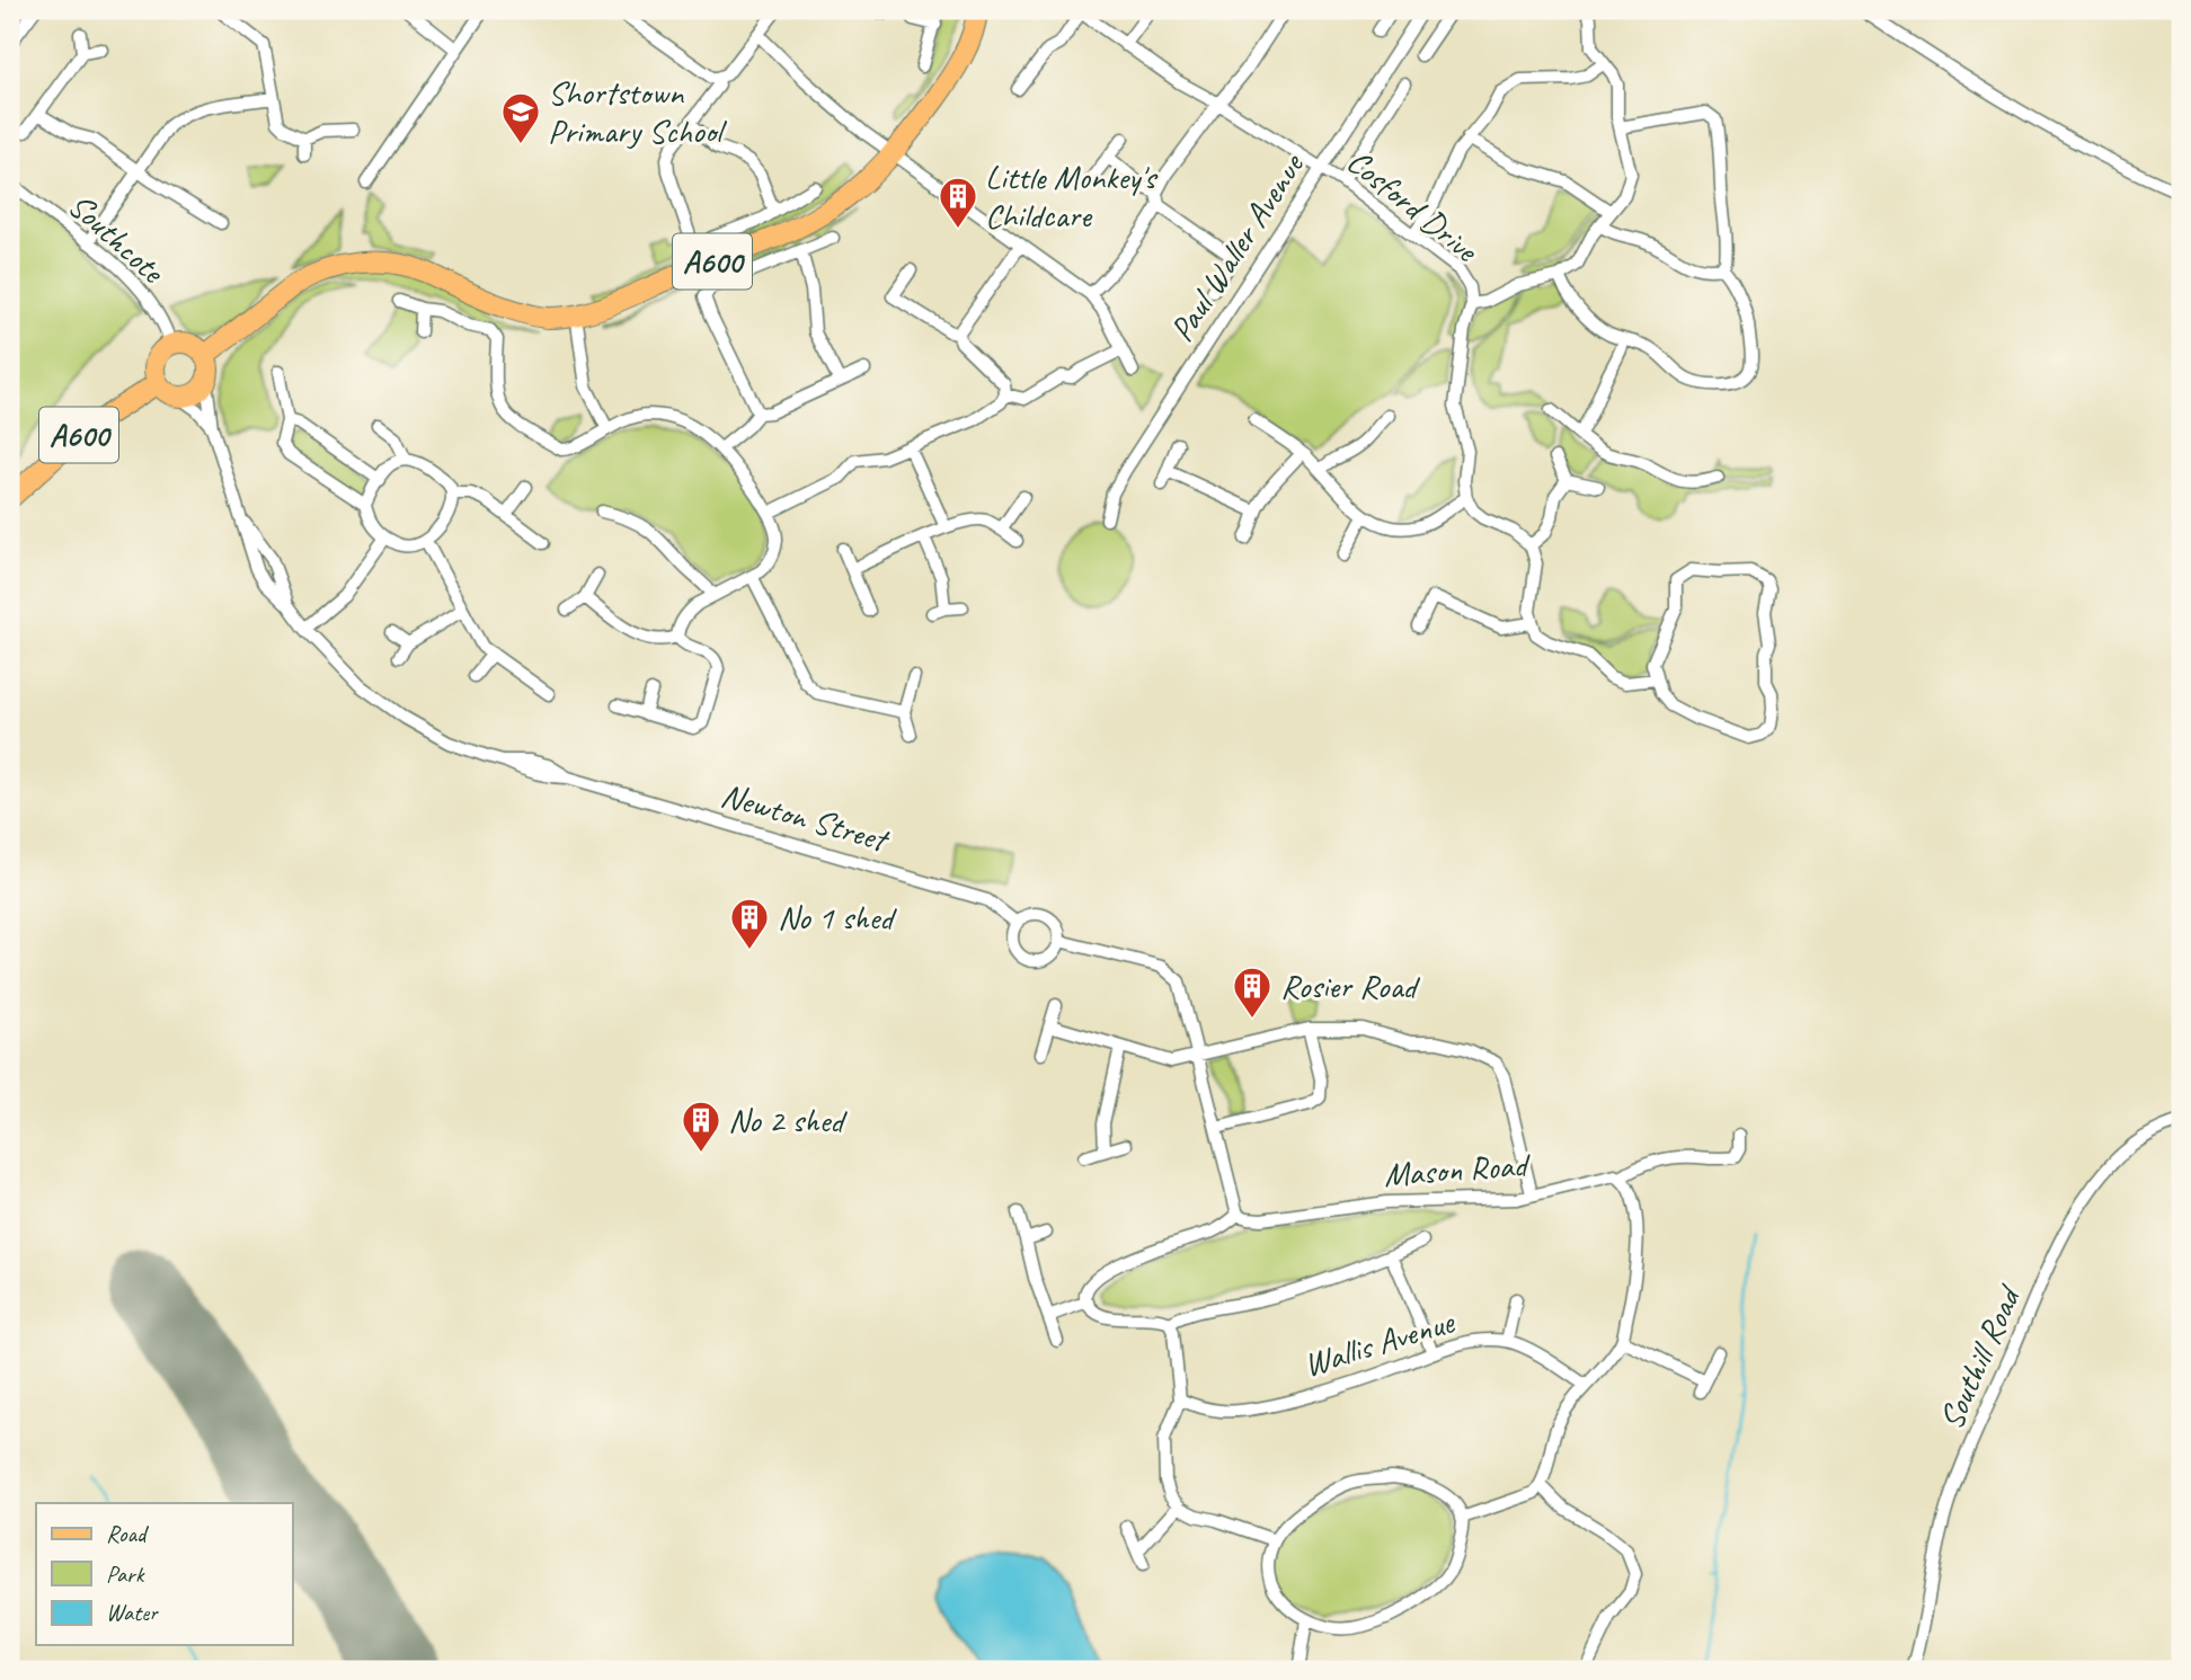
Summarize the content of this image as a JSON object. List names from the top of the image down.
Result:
{
  "streets": {
    "main road": ["A600"],
    "street": [
      "Cosford Drive",
      "Southcote",
      "Paul Waller Avenue",
      "Newton Street",
      "Mason Road",
      "Wallis Avenue",
      "Southill Road"
    ]
  },
  "crossings": [
    ["Cosford Drive", "Paul Waller Avenue"],
    ["Southcote", "A600"],
    ["Southcote", "Newton Street"],
    ["A600", "Newton Street"]
  ],
  "places": {
    "school or university": ["Shortstown Primary School"],
    "building": [
      "Little Monkey's Childcare",
      "No 1 shed",
      "Rosier Road",
      "No 2 shed"
    ]
  },
  "legend": ["Road", "Park", "Water"]
}
